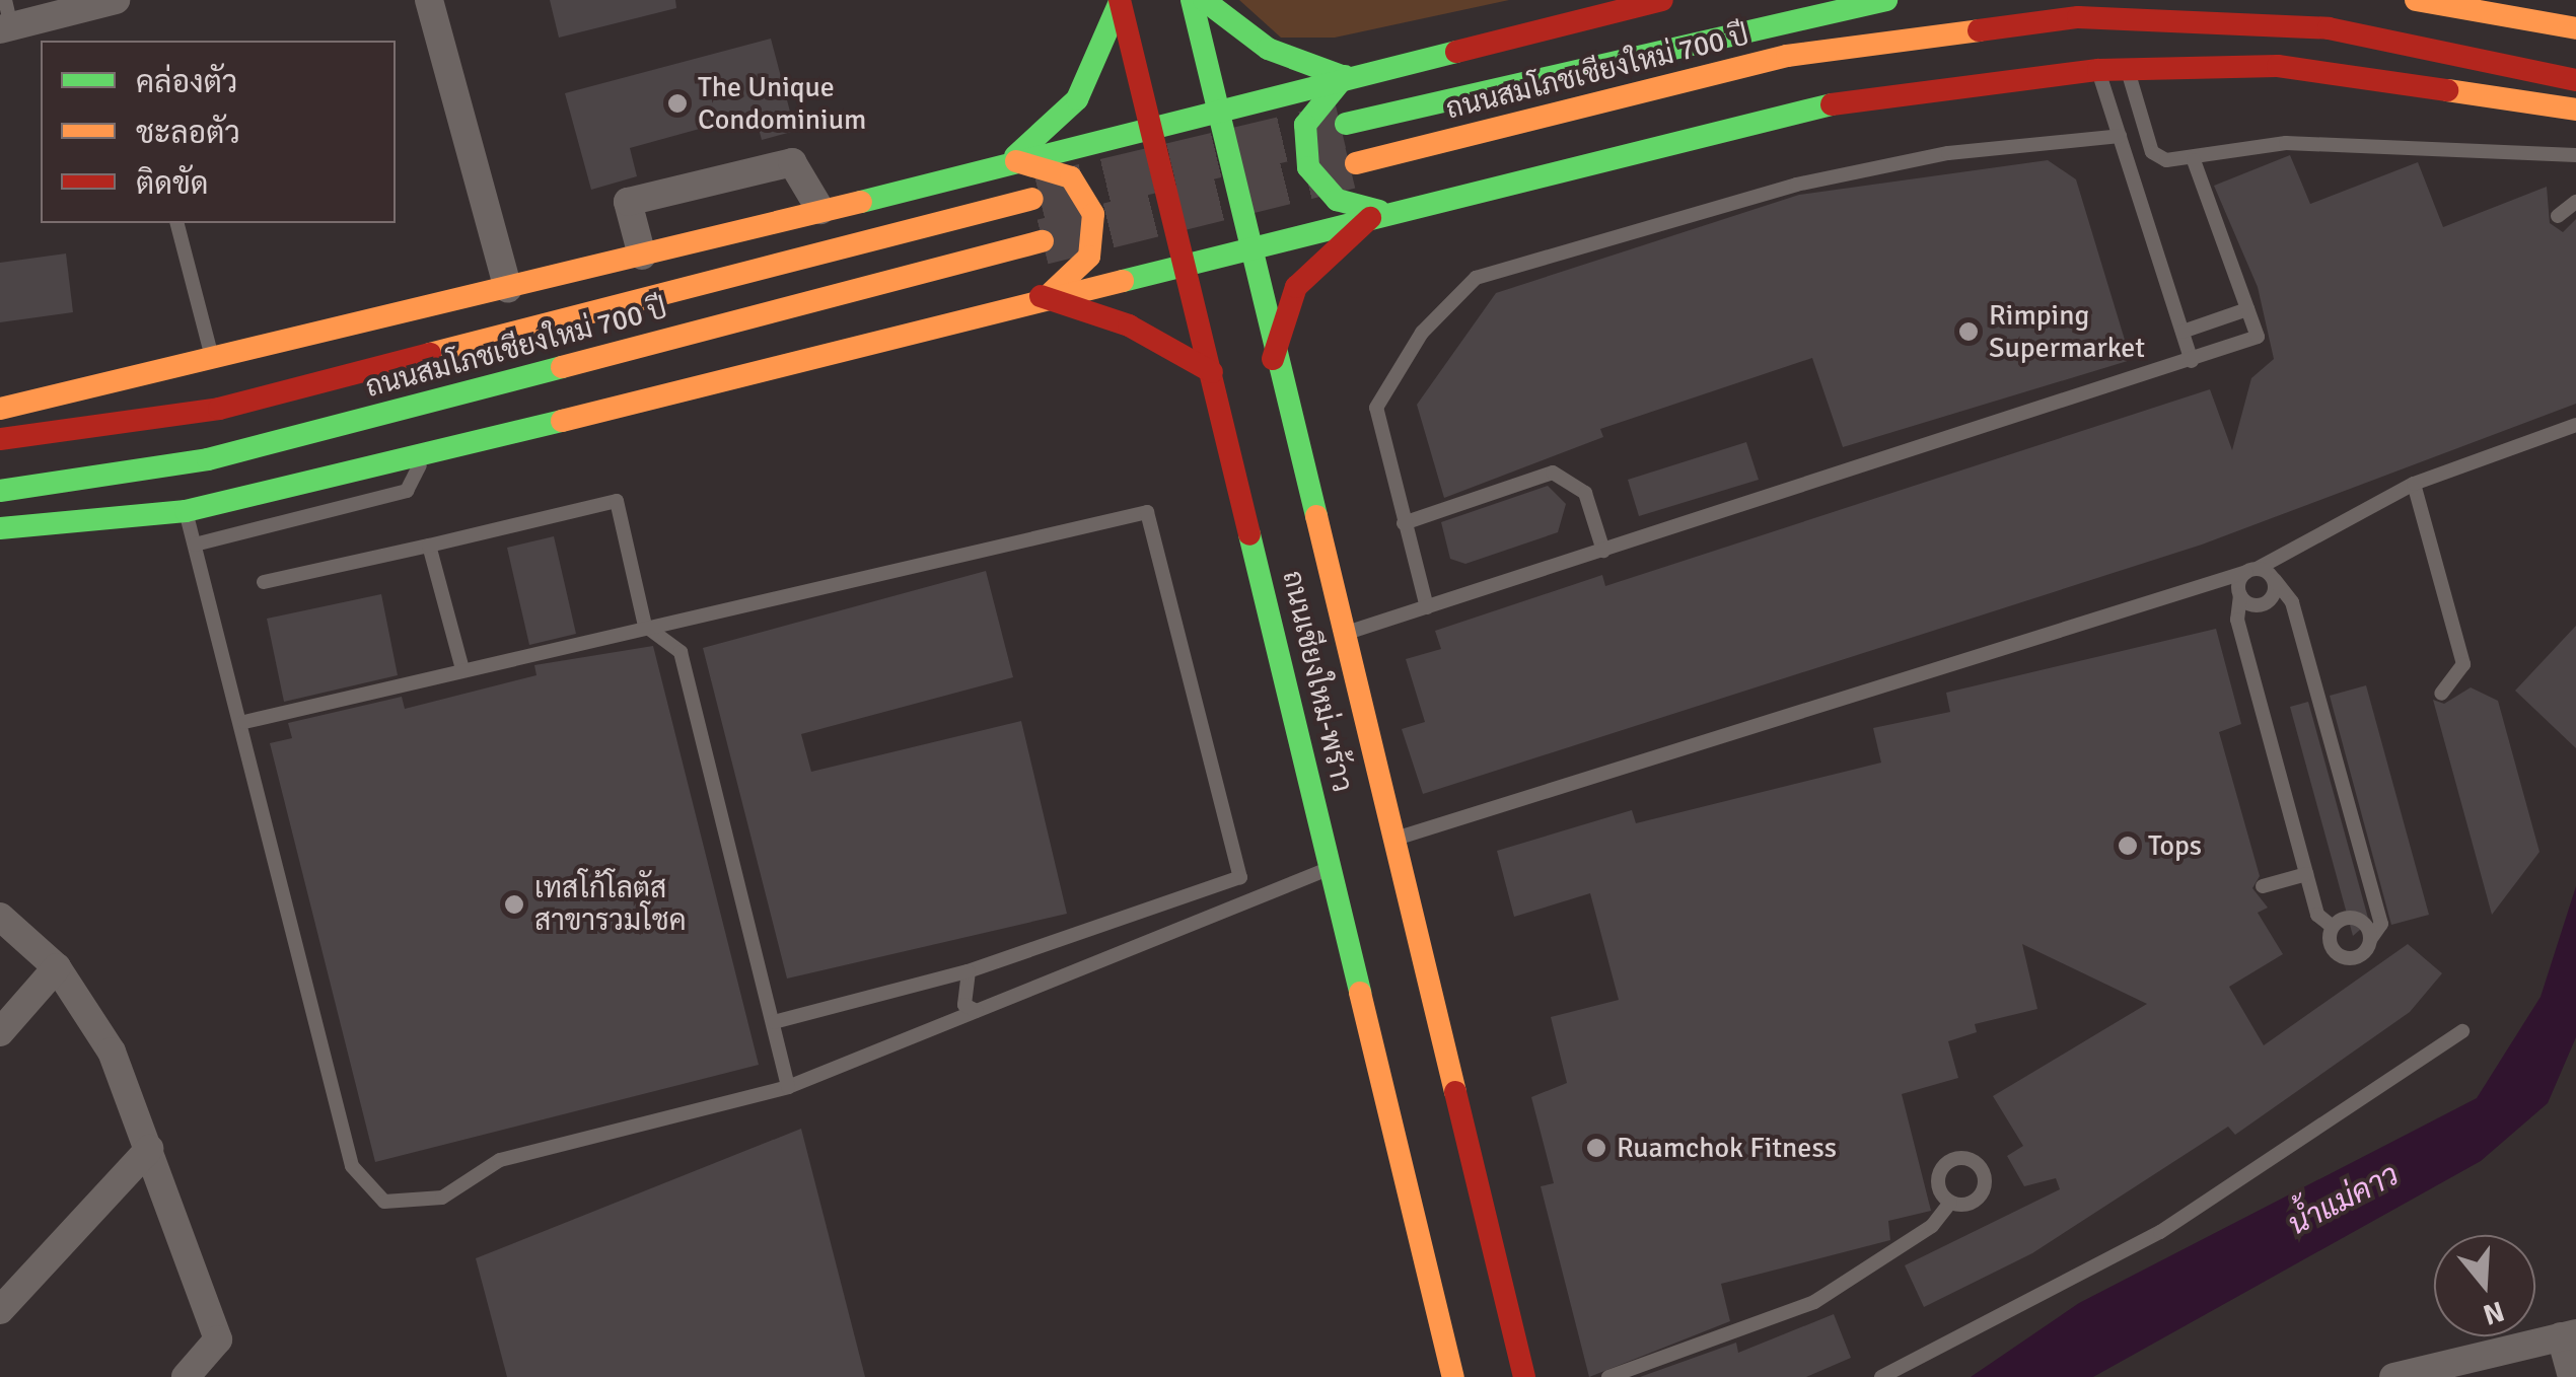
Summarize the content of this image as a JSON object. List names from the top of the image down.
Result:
{
  "streets": {
    "main road": ["ถนนสมโภชเชียงใหม่ 700 ปี", "ถนนเชียงใหม่-พร้าว"]
  },
  "water": ["น้ำแม่คาว"],
  "places": [
    "The Unique Condominium",
    "Rimping Supermarket",
    "Tops",
    "เทสโก้โลตัส สาขารวมโชค",
    "Ruamchok Fitness"
  ],
  "legend": ["คล่องตัว", "ชะลอตัว", "ติดขัด"],
  "north": "bottom"
}
